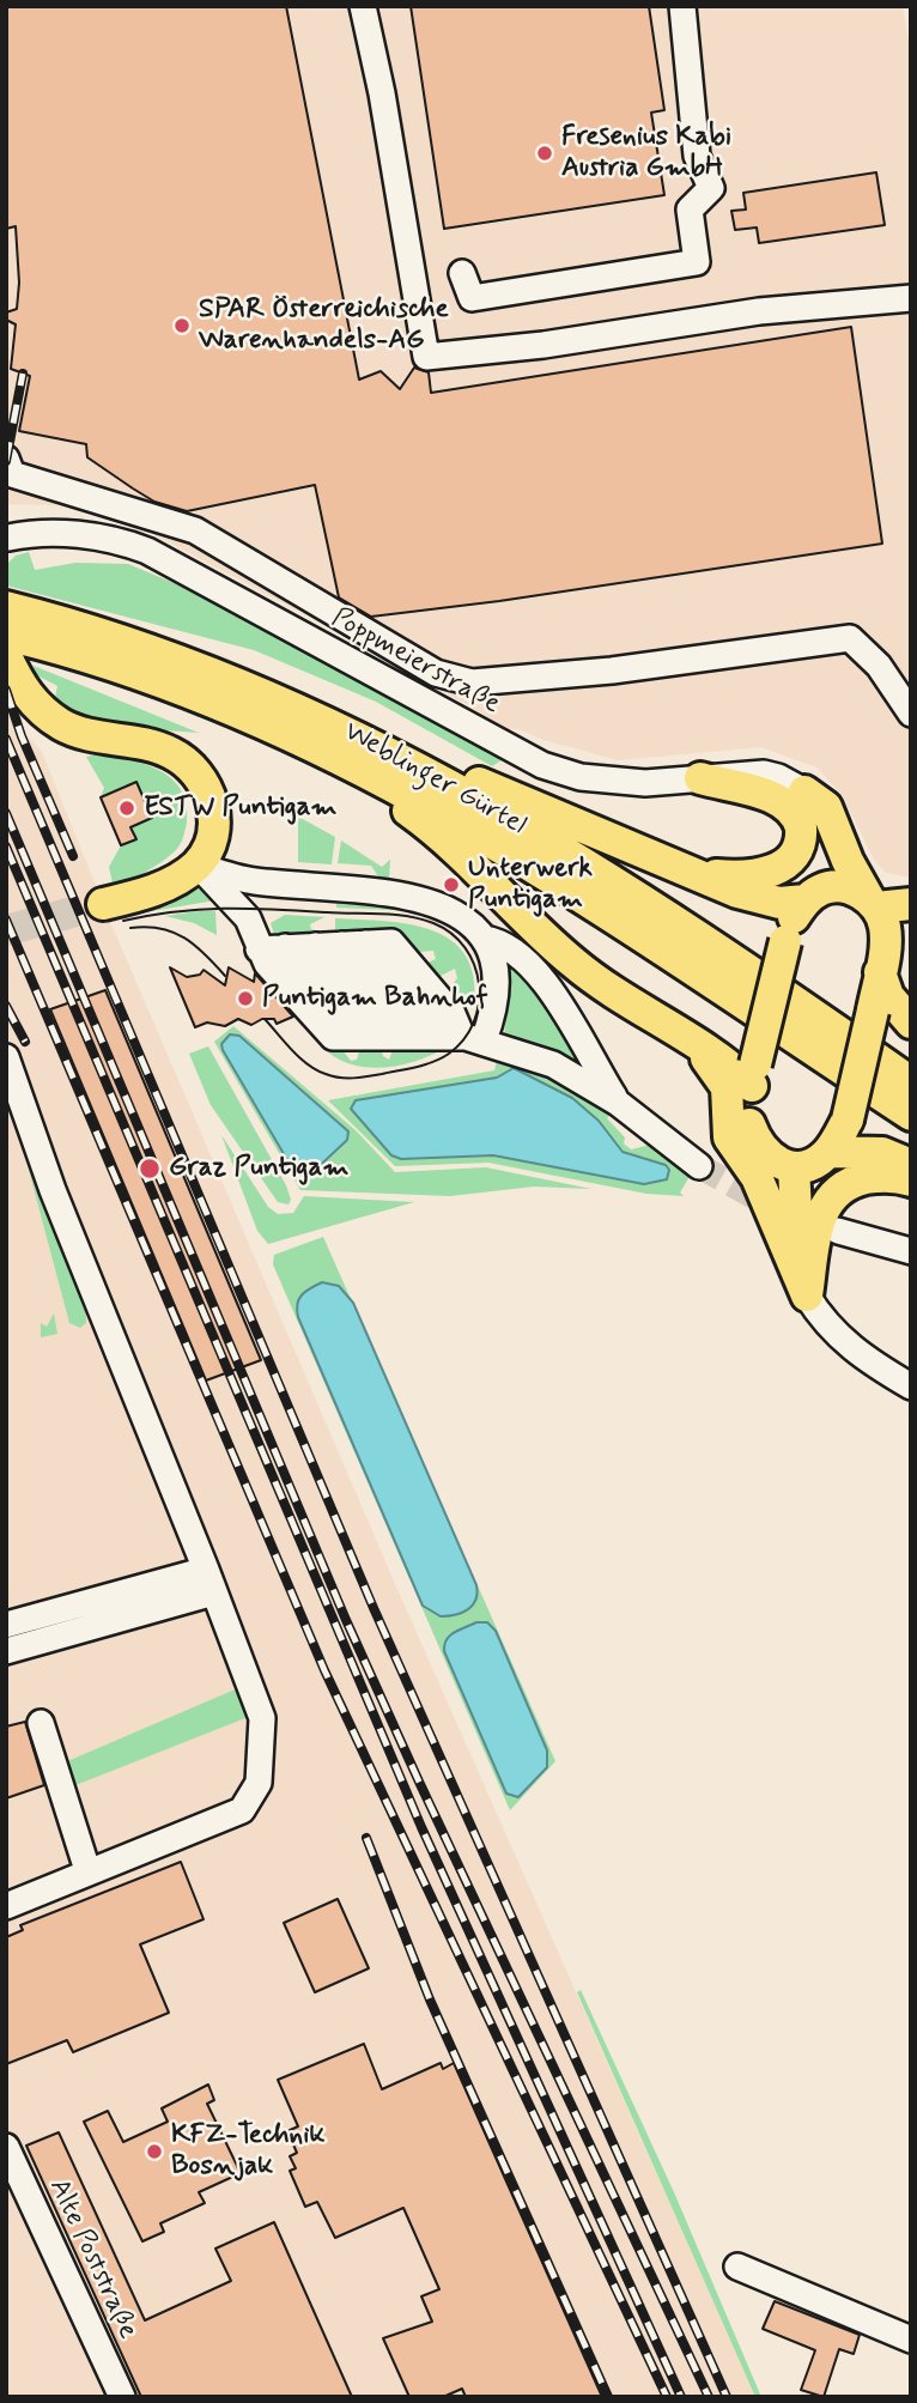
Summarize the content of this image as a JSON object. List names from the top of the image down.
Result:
{
  "streets": {
    "main road": ["Weblinger Gürtel"],
    "street": ["Poppmeierstraße", "Alte Poststraße"]
  },
  "places": [
    "Fresenius Kabi Austria GmbH",
    "SPAR Österreichische Warenhandels-AG",
    "ESTW Puntigam",
    "Unterwerk Puntigam",
    "Puntigam Bahnhof",
    "Graz Puntigam",
    "KFZ-Technik Bosnjak"
  ]
}
